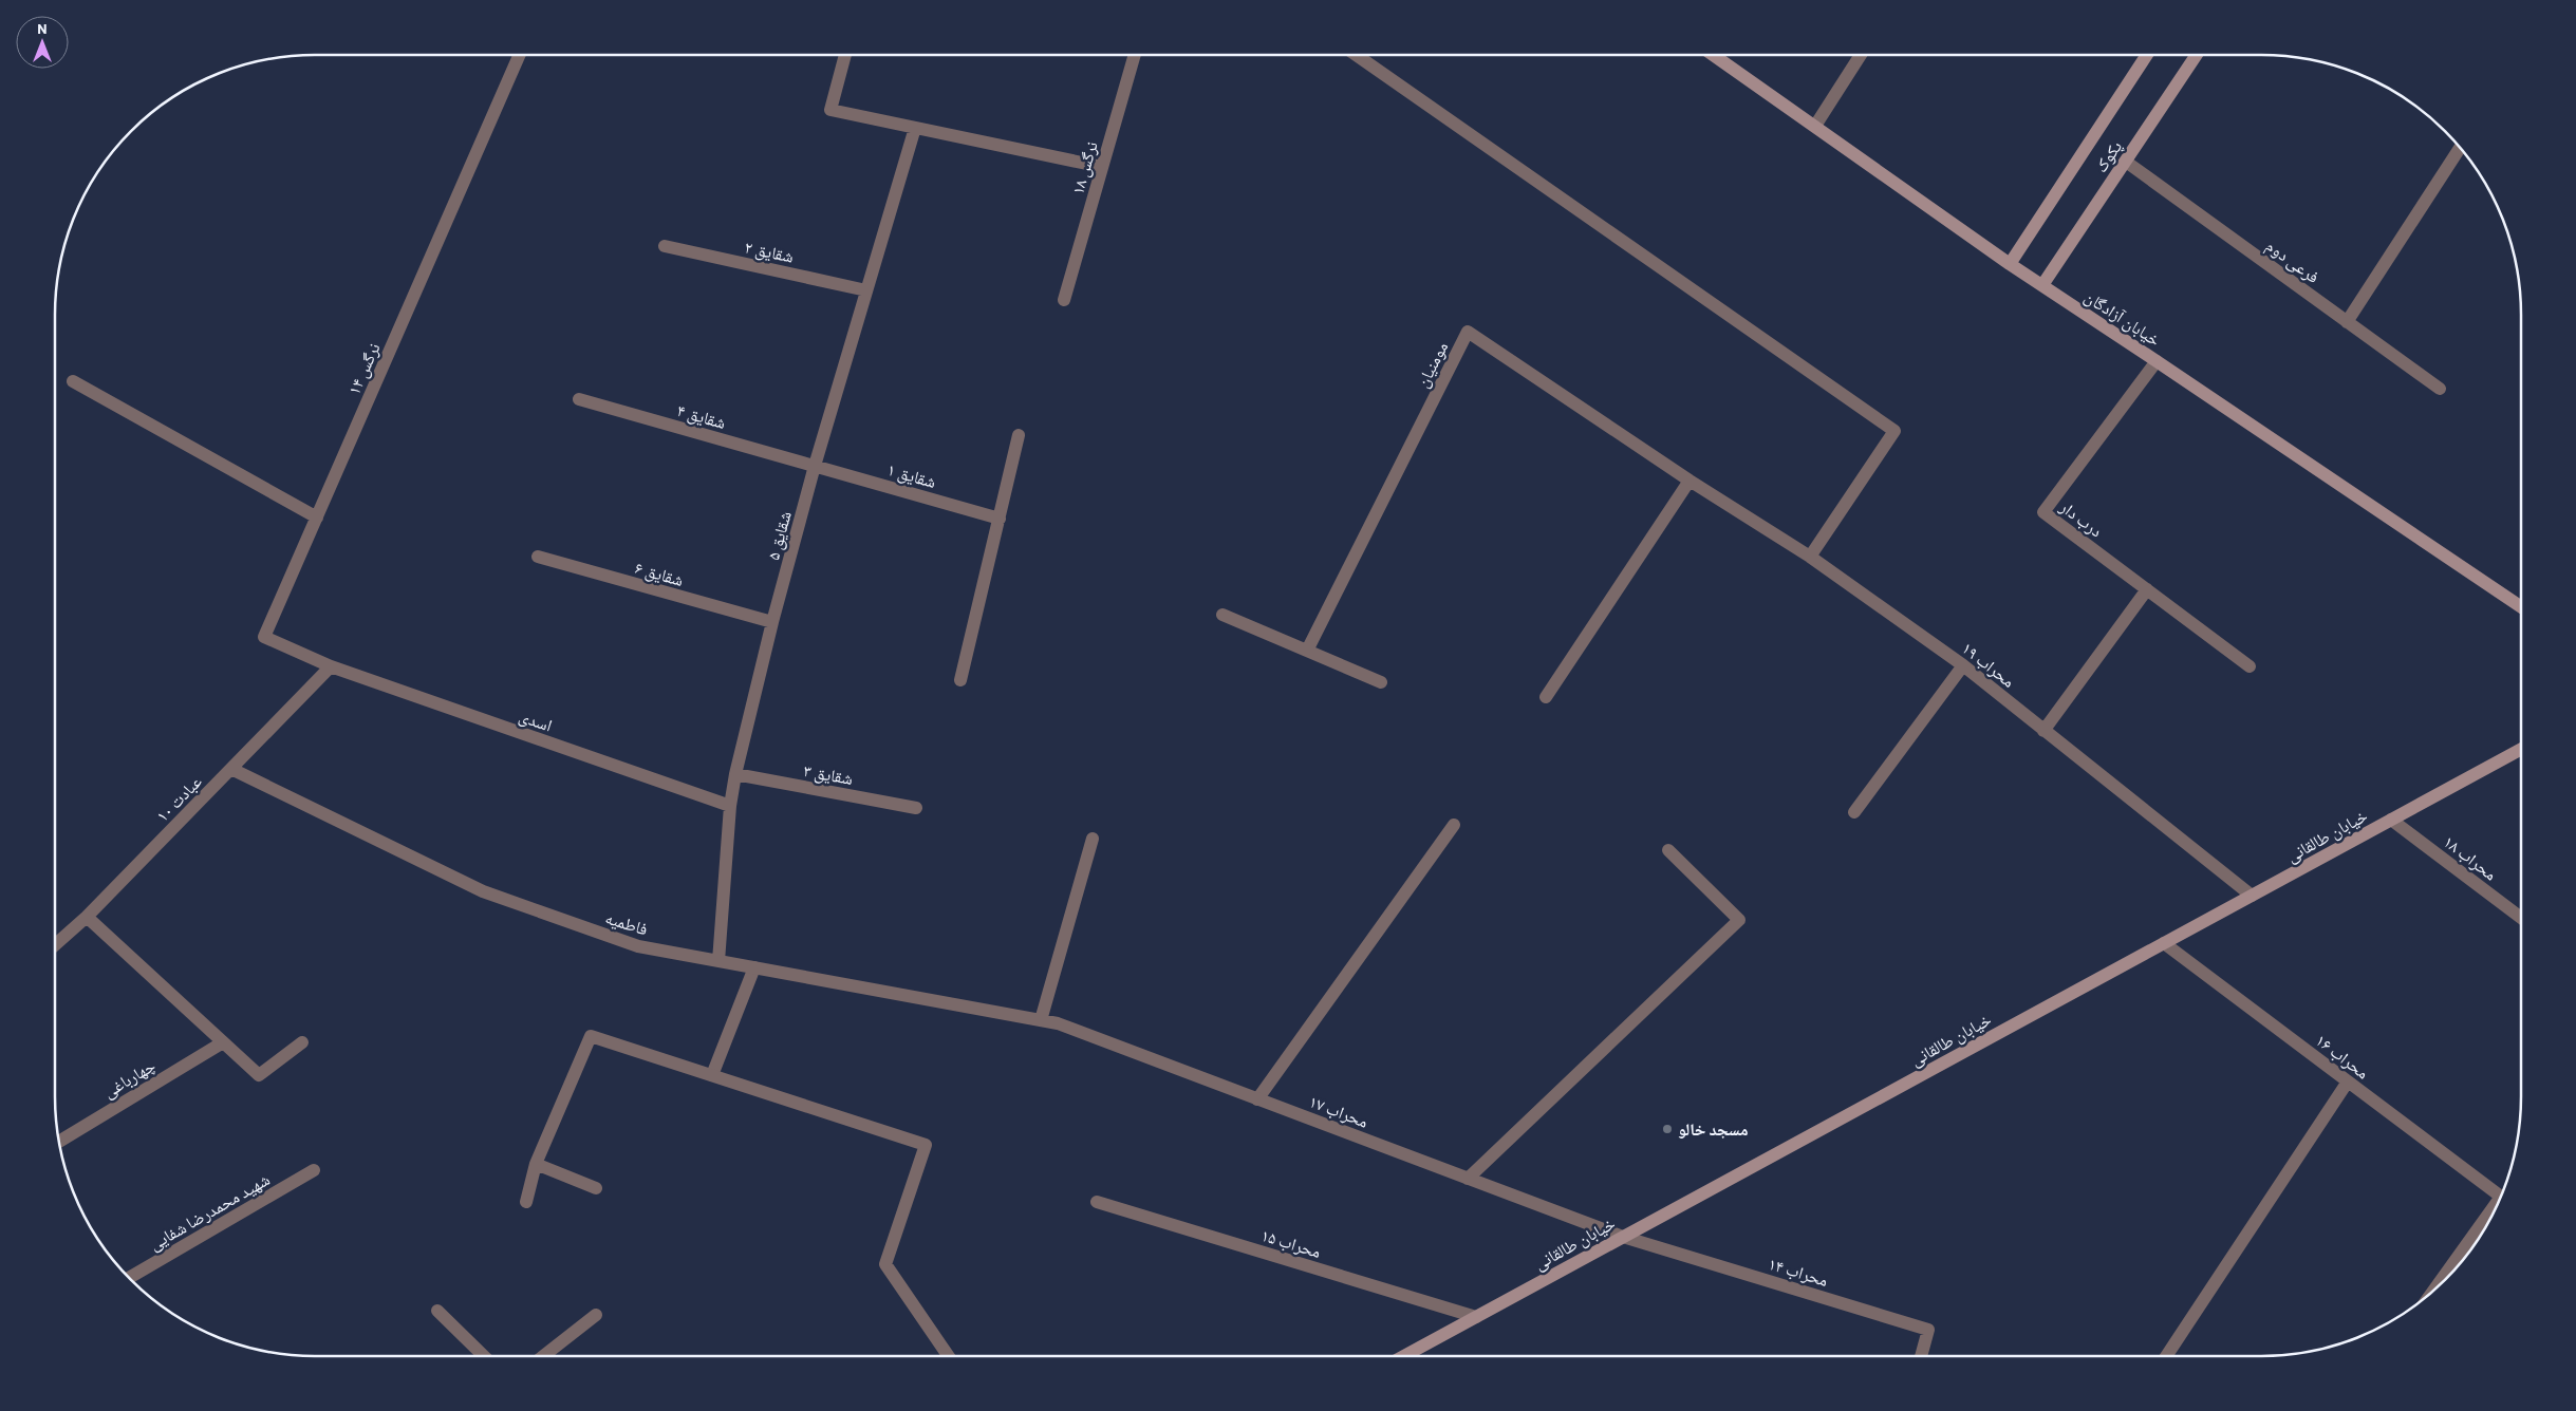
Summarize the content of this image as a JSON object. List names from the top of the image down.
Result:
{
  "streets": {
    "main road": ["پکوک", "خیابان آزادگان", "خیابان طالقانی"],
    "street": [
      "نرگس ۱۸",
      "شقایق ۲",
      "فرعی دوم",
      "مومنیان",
      "نرگس ۱۴",
      "شقایق ۴",
      "شقایق ۱",
      "درب دار",
      "شقایق ۵",
      "شقایق ۶",
      "محراب ۱۹",
      "اسدی",
      "شقایق ۳",
      "عبادت ۱۰",
      "محراب ۱۸",
      "فاطمیه",
      "محراب ۱۶",
      "چهارباغی",
      "محراب ۱۷",
      "شهید محمدرضا شفایی",
      "محراب ۱۵",
      "محراب ۱۴"
    ]
  },
  "crossings": [
    ["پکوک", "فرعی دوم"],
    ["پکوک", "خیابان آزادگان"],
    ["شقایق ۲", "شقایق ۵"],
    ["خیابان آزادگان", "درب دار"],
    ["مومنیان", "محراب ۱۹"],
    ["نرگس ۱۴", "اسدی"],
    ["نرگس ۱۴", "عبادت ۱۰"],
    ["شقایق ۴", "شقایق ۱"],
    ["شقایق ۴", "شقایق ۵"],
    ["شقایق ۱", "شقایق ۵"],
    ["شقایق ۵", "شقایق ۶"],
    ["شقایق ۵", "اسدی"],
    ["شقایق ۵", "شقایق ۳"],
    ["شقایق ۵", "فاطمیه"],
    ["محراب ۱۹", "خیابان طالقانی"],
    ["اسدی", "عبادت ۱۰"],
    ["عبادت ۱۰", "فاطمیه"],
    ["خیابان طالقانی", "محراب ۱۸"],
    ["خیابان طالقانی", "محراب ۱۶"],
    ["خیابان طالقانی", "محراب ۱۷"],
    ["خیابان طالقانی", "محراب ۱۵"],
    ["خیابان طالقانی", "محراب ۱۴"],
    ["فاطمیه", "محراب ۱۷"],
    ["محراب ۱۷", "محراب ۱۴"]
  ],
  "places": ["مسجد خالو"],
  "north": "top"
}
